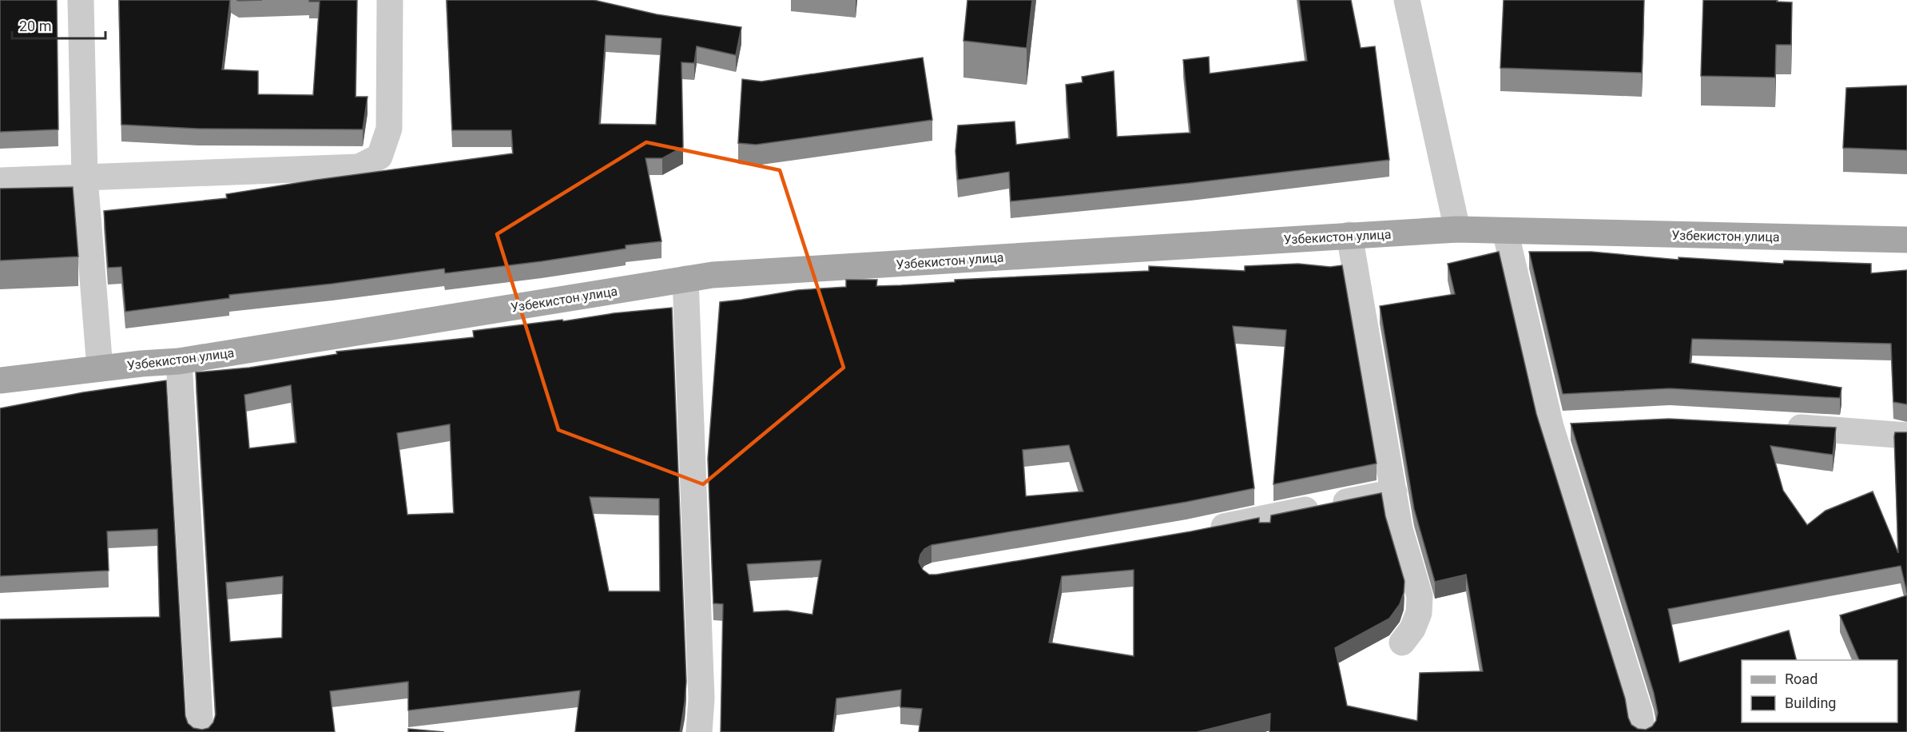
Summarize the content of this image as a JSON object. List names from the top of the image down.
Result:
{
  "streets": {
    "main road": ["Узбекистон улица"]
  },
  "legend": ["Road", "Building"],
  "scale_bar": "20 m"
}
